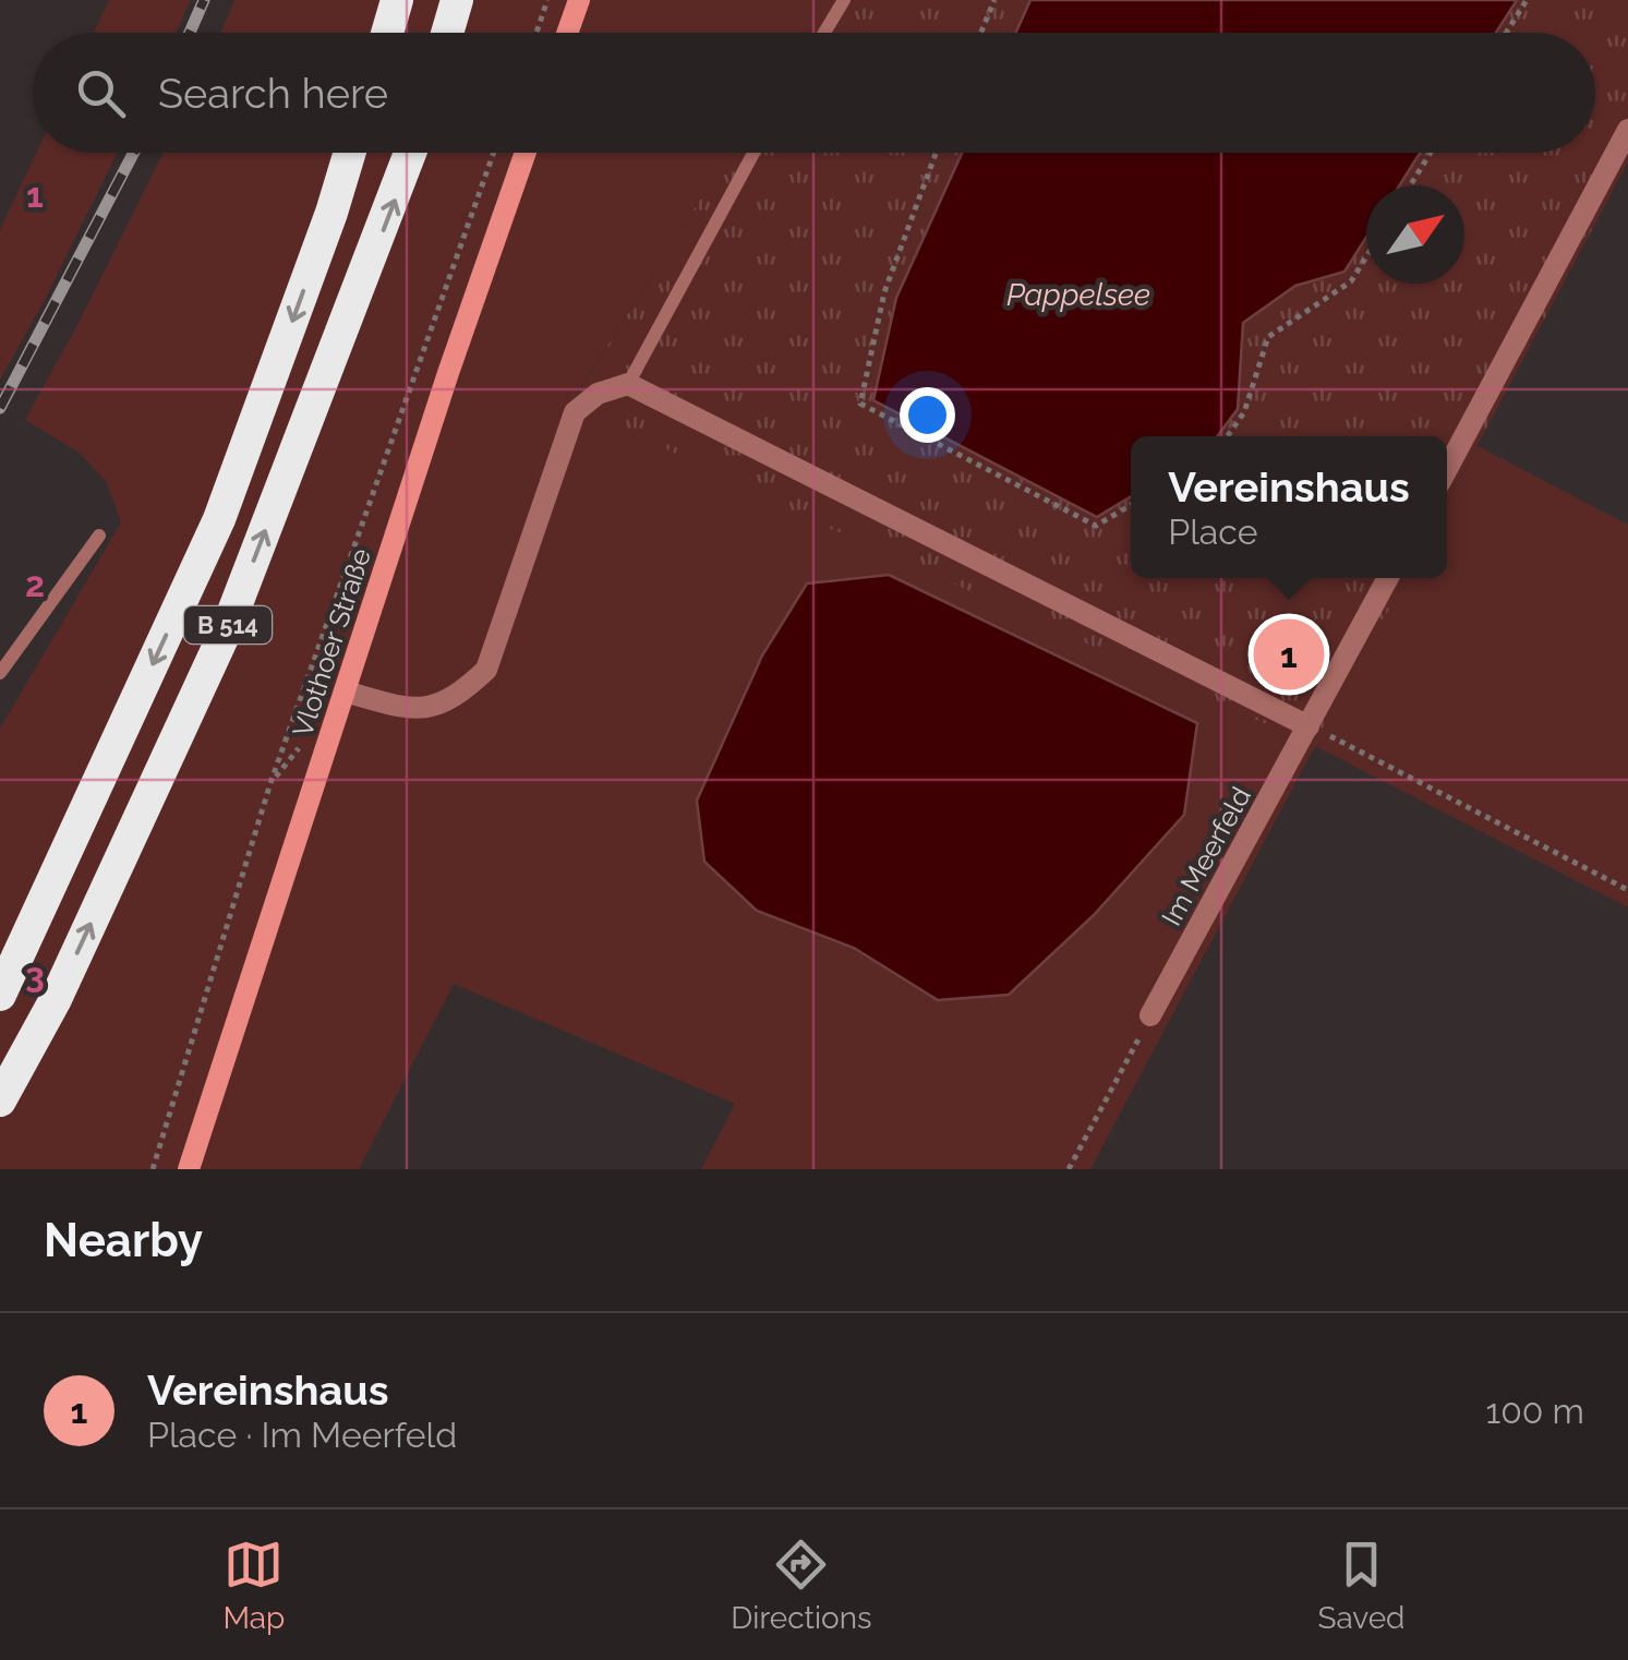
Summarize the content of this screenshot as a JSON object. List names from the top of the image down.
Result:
{
  "streets": {
    "highway": ["B 514"],
    "main road": ["Vlothoer Straße"],
    "street": ["Im Meerfeld"]
  },
  "water": ["Pappelsee"],
  "north": "top right",
  "page": {
    "search": "Search here",
    "popup": ["Vereinshaus", "Place"],
    "pins": "1",
    "heading": "Nearby",
    "list": [
      {
        "mark": "1",
        "name": "Vereinshaus",
        "note": "Place · Im Meerfeld",
        "value": "100 m"
      }
    ],
    "nav": ["Map", "Directions", "Saved"]
  },
  "grid": {
    "rows": ["1", "2", "3"]
  }
}
